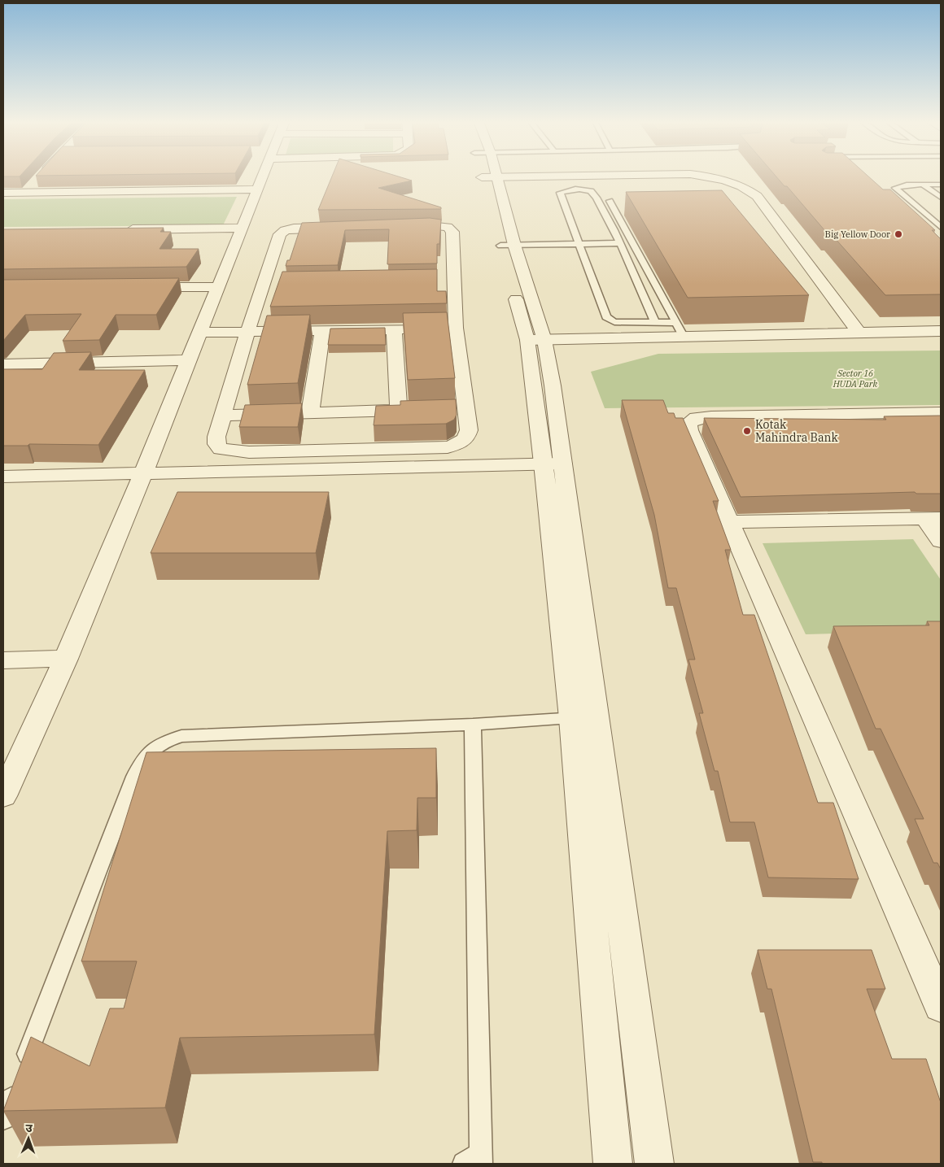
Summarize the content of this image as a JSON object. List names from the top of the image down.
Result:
{
  "parks": ["Sector 16 HUDA Park"],
  "places": ["Big Yellow Door", "Kotak Mahindra Bank"],
  "north": "top"
}
